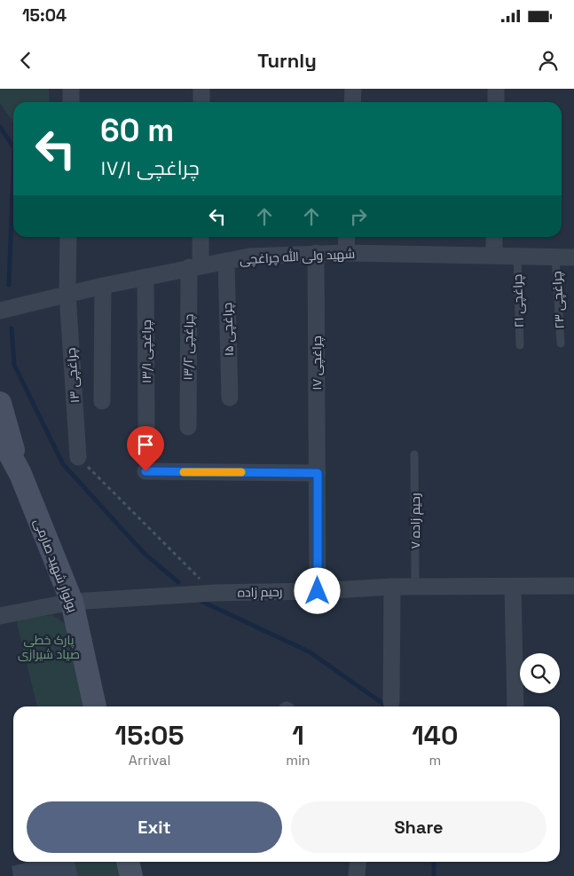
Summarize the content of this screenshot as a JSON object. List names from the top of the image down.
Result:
{
  "streets": {
    "main road": ["بولوار شهید صارمی"],
    "street": [
      "شهید ولی الله چراغچی",
      "چراغچی ۱۵",
      "چراغچی ۱۳/۲",
      "چراغچی ۱۳/۱",
      "چراغچی ۱۷",
      "چراغچی ۱۳",
      "رحیم زاده"
    ],
    "lane": ["چراغچی ۲۳", "چراغچی ۲۱", "رحیم زاده ۷"]
  },
  "crossings": [
    ["شهید ولی الله چراغچی", "چراغچی ۲۳"],
    ["شهید ولی الله چراغچی", "چراغچی ۲۱"],
    ["شهید ولی الله چراغچی", "چراغچی ۱۵"],
    ["شهید ولی الله چراغچی", "چراغچی ۱۳/۲"],
    ["شهید ولی الله چراغچی", "چراغچی ۱۳/۱"],
    ["شهید ولی الله چراغچی", "چراغچی ۱۷"],
    ["شهید ولی الله چراغچی", "چراغچی ۱۳"],
    ["چراغچی ۱۷", "رحیم زاده"],
    ["رحیم زاده ۷", "رحیم زاده"],
    ["بولوار شهید صارمی", "رحیم زاده"]
  ],
  "parks": ["پارک خطی صیاد شیرازی"],
  "page": {
    "status": "15:04",
    "header": "Turnly",
    "turn": ["60 m", "چراغچی ۱۷/۱"],
    "eta": [
      "15:05",
      "Arrival",
      "1",
      "min",
      "140",
      "m"
    ],
    "buttons": ["Exit", "Share"]
  }
}
